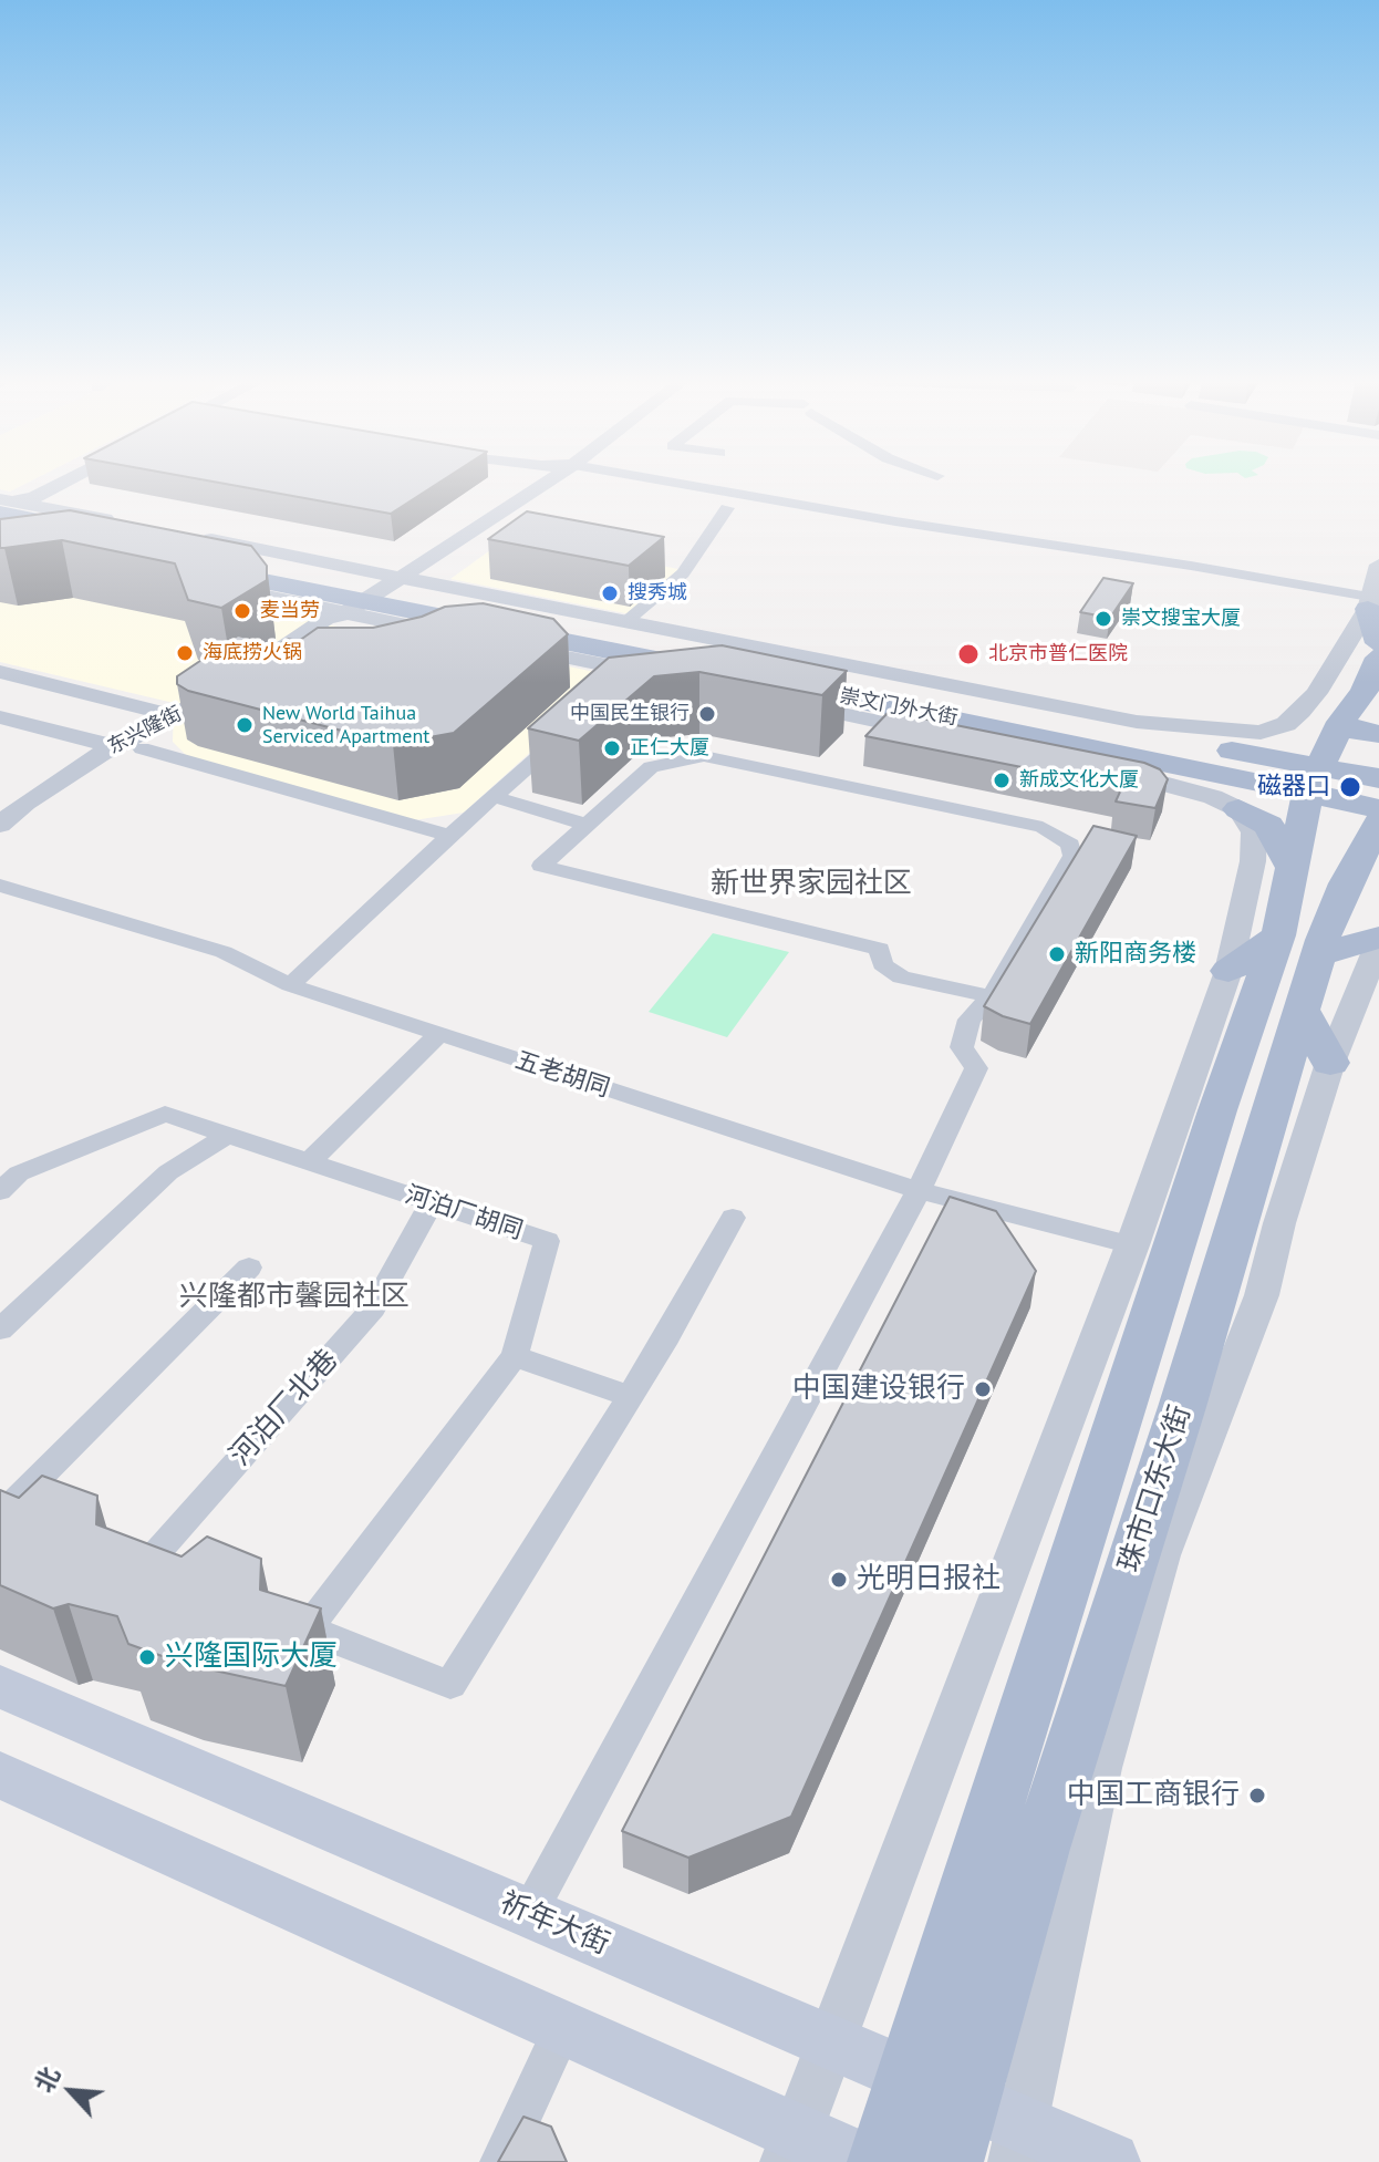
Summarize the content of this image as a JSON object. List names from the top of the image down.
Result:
{
  "streets": {
    "main road": ["崇文门外大街", "珠市口东大街", "祈年大街"],
    "street": [
      "东兴隆街",
      "五老胡同",
      "河泊厂胡同",
      "河泊厂北巷"
    ]
  },
  "crossings": [
    ["崇文门外大街", "东兴隆街"],
    ["崇文门外大街", "珠市口东大街"],
    ["河泊厂胡同", "河泊厂北巷"],
    ["珠市口东大街", "祈年大街"]
  ],
  "districts": ["新世界家园社区", "兴隆都市馨园社区"],
  "places": [
    "搜秀城",
    "麦当劳",
    "崇文搜宝大厦",
    "海底捞火锅",
    "北京市普仁医院",
    "中国民生银行",
    "New World Taihua Serviced Apartment",
    "正仁大厦",
    "新成文化大厦",
    "磁器口",
    "新阳商务楼",
    "中国建设银行",
    "光明日报社",
    "兴隆国际大厦",
    "中国工商银行"
  ],
  "north": "top left"
}
